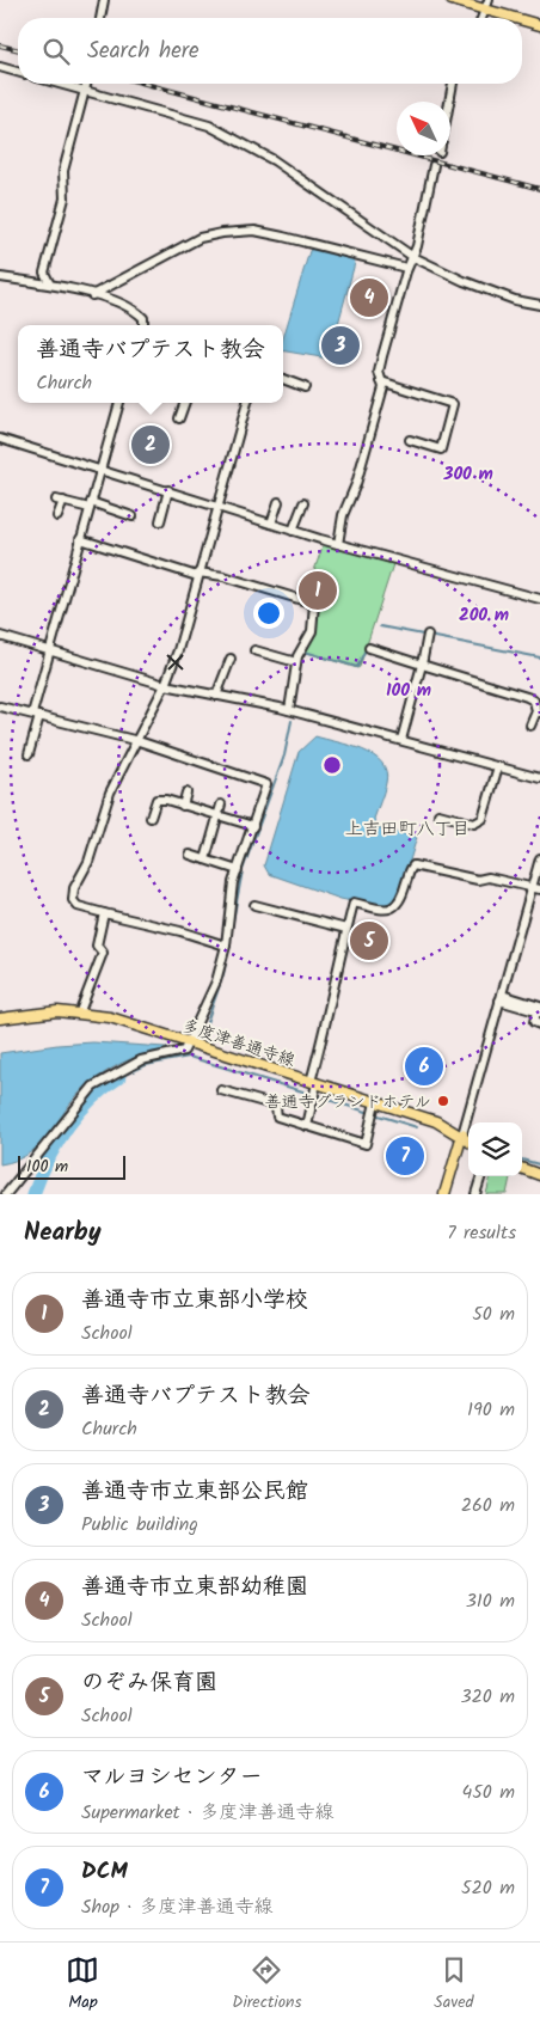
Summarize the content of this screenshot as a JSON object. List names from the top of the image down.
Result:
{
  "streets": {
    "main road": ["多度津善通寺線"]
  },
  "districts": ["上吉田町八丁目"],
  "places": ["善通寺グランドホテル"],
  "scale_bar": "100 m",
  "north": "top left",
  "page": {
    "search": "Search here",
    "pins": [
      "4",
      "3",
      "2",
      "1",
      "5",
      "6",
      "7"
    ],
    "popup": ["善通寺バプテスト教会", "Church"],
    "scale": "100 m",
    "heading": ["Nearby", "7 results"],
    "list": [
      {
        "mark": "1",
        "name": "善通寺市立東部小学校",
        "note": "School",
        "value": "50 m"
      },
      {
        "mark": "2",
        "name": "善通寺バプテスト教会",
        "note": "Church",
        "value": "190 m"
      },
      {
        "mark": "3",
        "name": "善通寺市立東部公民館",
        "note": "Public building",
        "value": "260 m"
      },
      {
        "mark": "4",
        "name": "善通寺市立東部幼稚園",
        "note": "School",
        "value": "310 m"
      },
      {
        "mark": "5",
        "name": "のぞみ保育園",
        "note": "School",
        "value": "320 m"
      },
      {
        "mark": "6",
        "name": "マルヨシセンター",
        "note": "Supermarket · 多度津善通寺線",
        "value": "450 m"
      },
      {
        "mark": "7",
        "name": "DCM",
        "note": "Shop · 多度津善通寺線",
        "value": "520 m"
      }
    ],
    "nav": ["Map", "Directions", "Saved"]
  },
  "rings": ["300 m", "200 m", "100 m"]
}
